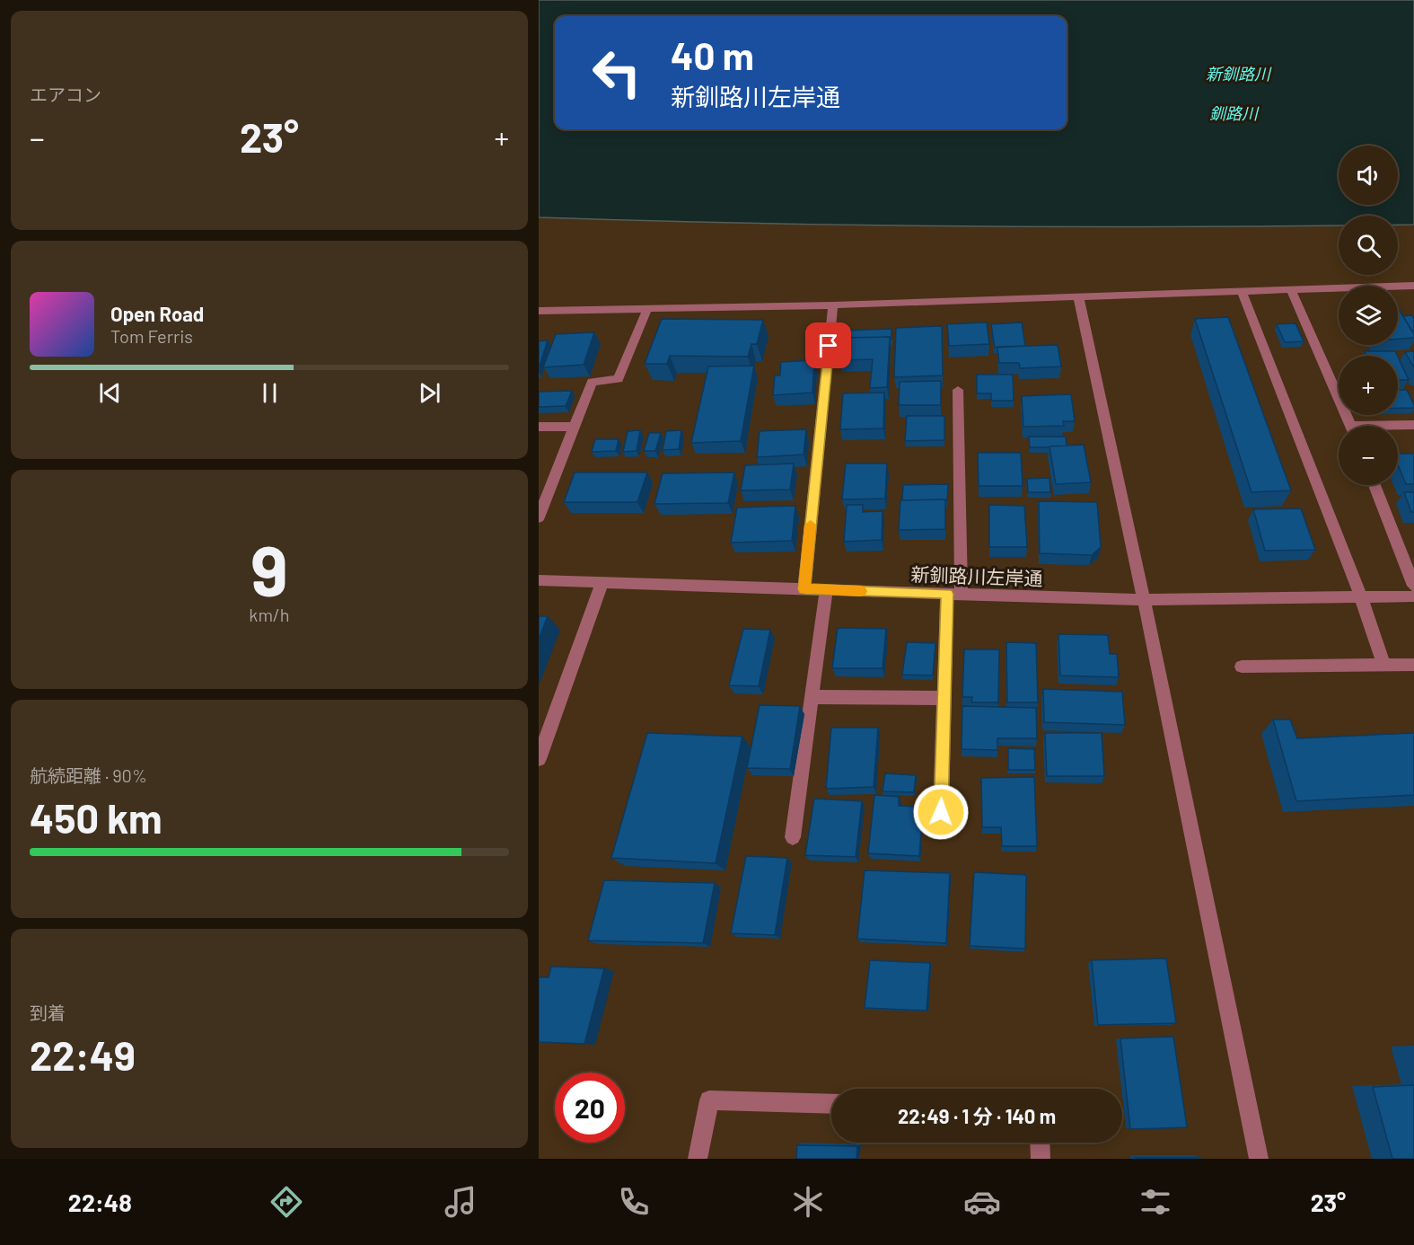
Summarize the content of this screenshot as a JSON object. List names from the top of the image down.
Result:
{
  "streets": {
    "street": ["新釧路川左岸通"]
  },
  "water": ["新釧路川", "釧路川"],
  "page": {
    "tile": [
      "エアコン",
      ["9", "km/h"],
      ["航続距離 · 90%", "450 km"],
      ["到着", "22:49"]
    ],
    "turn": ["40 m", "新釧路川左岸通"],
    "heat": ["−", "23°", "+"],
    "map_buttons": ["+", "−"],
    "song": ["Open Road", "Tom Ferris"],
    "limit": "20",
    "trip": "22:49 · 1 分 · 140 m",
    "tabs": ["22:48", "23°"]
  }
}
